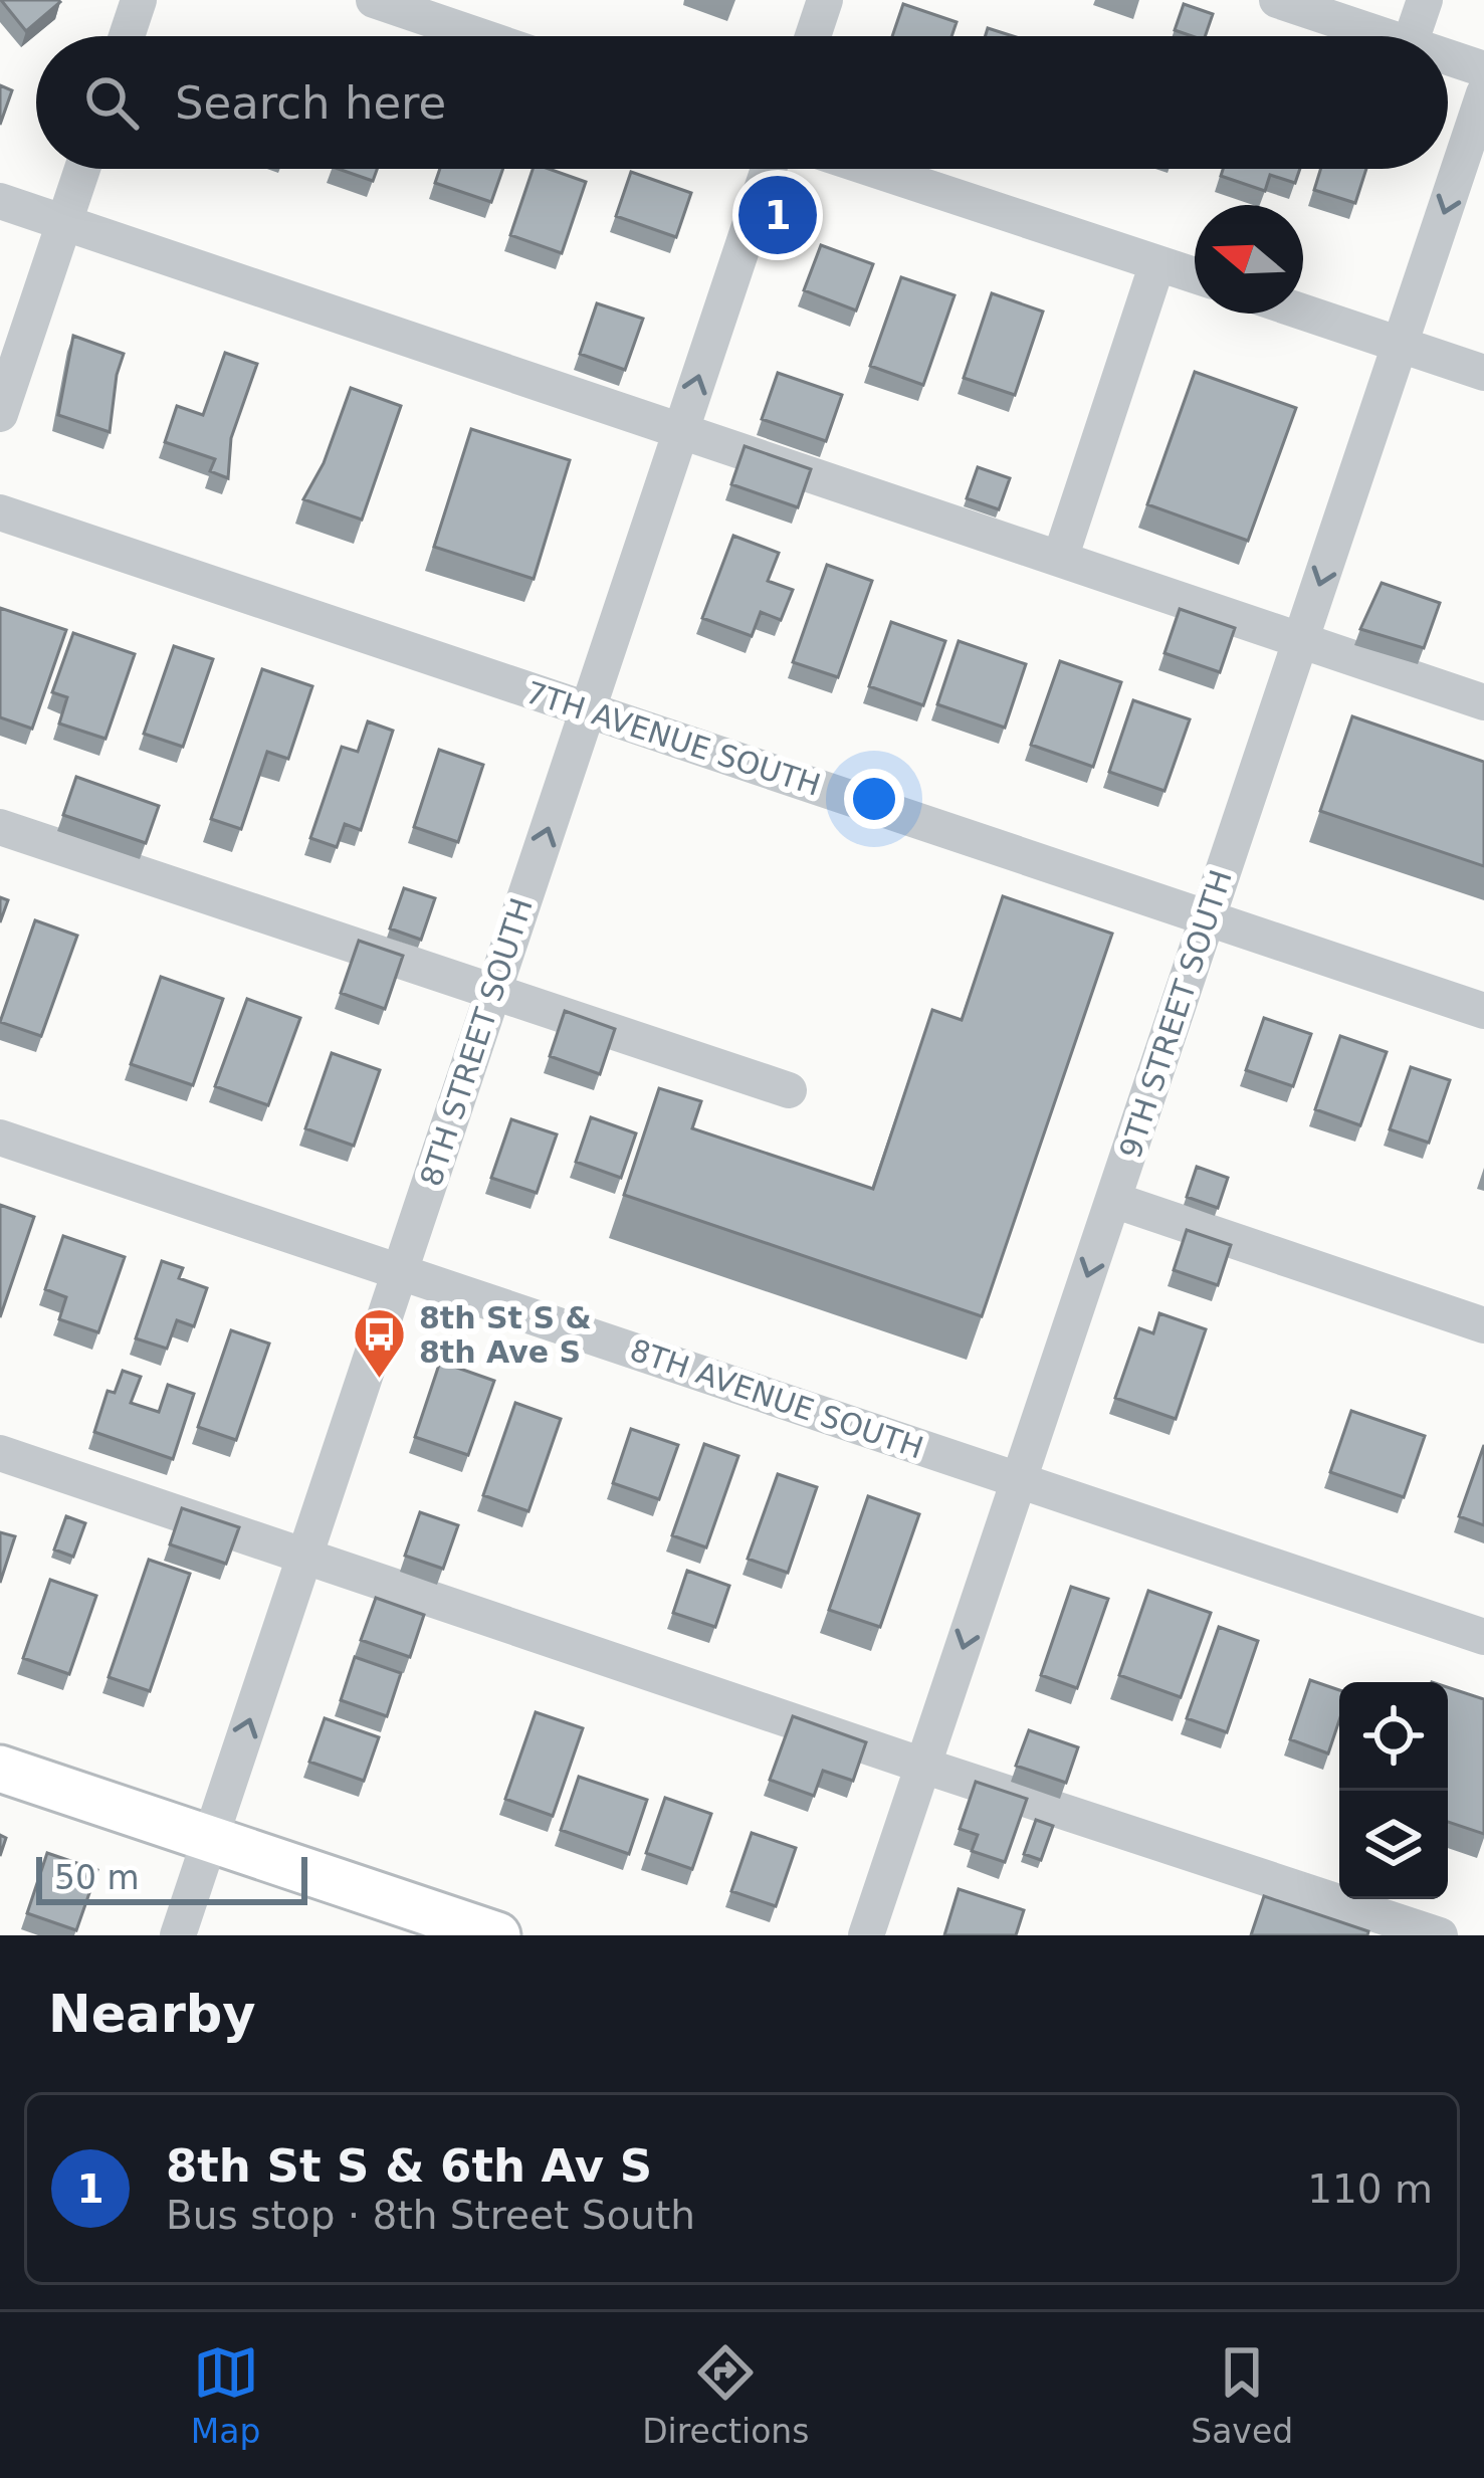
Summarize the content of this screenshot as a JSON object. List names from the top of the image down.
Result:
{
  "streets": {
    "street": [
      "7TH AVENUE SOUTH",
      "9TH STREET SOUTH",
      "8TH STREET SOUTH",
      "8TH AVENUE SOUTH"
    ]
  },
  "crossings": [
    ["7TH AVENUE SOUTH", "9TH STREET SOUTH"],
    ["7TH AVENUE SOUTH", "8TH STREET SOUTH"],
    ["9TH STREET SOUTH", "8TH AVENUE SOUTH"],
    ["8TH STREET SOUTH", "8TH AVENUE SOUTH"]
  ],
  "one_way": ["9TH STREET SOUTH", "8TH STREET SOUTH"],
  "places": {
    "bus stop": ["8th St S & 8th Ave S"]
  },
  "scale_bar": "50 m",
  "north": "left",
  "page": {
    "search": "Search here",
    "pins": "1",
    "scale": "50 m",
    "heading": "Nearby",
    "list": [
      {
        "mark": "1",
        "name": "8th St S & 6th Av S",
        "note": "Bus stop · 8th Street South",
        "value": "110 m"
      }
    ],
    "nav": ["Map", "Directions", "Saved"]
  }
}
